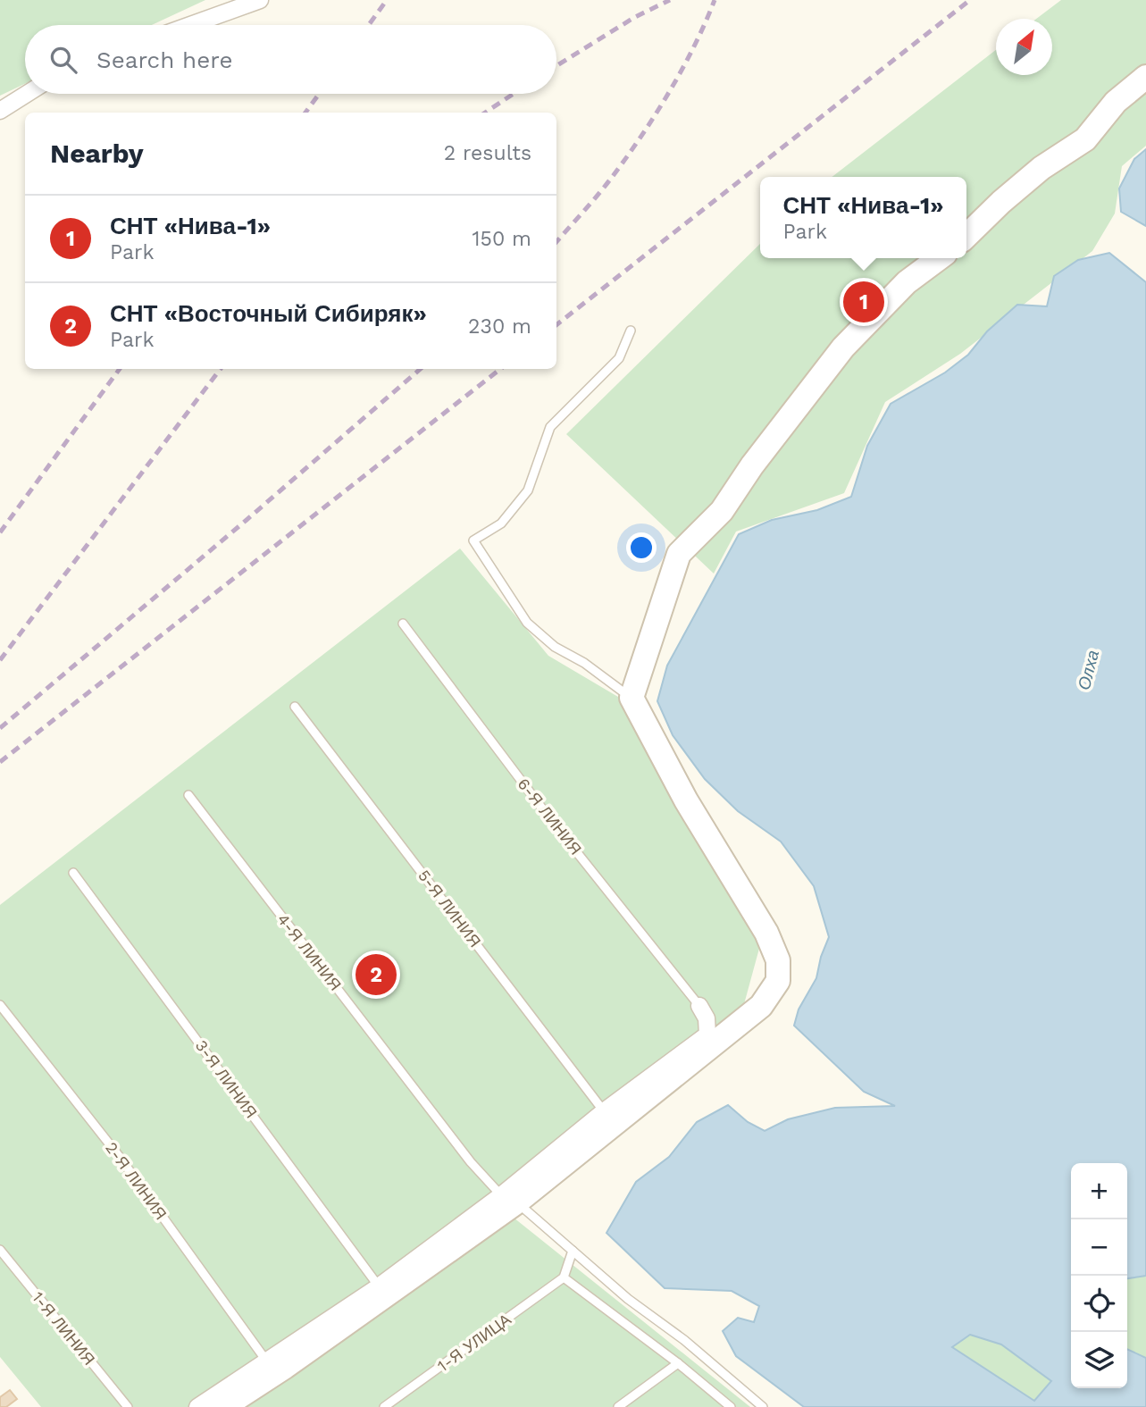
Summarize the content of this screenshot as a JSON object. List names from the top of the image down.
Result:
{
  "streets": {
    "lane": [
      "6-Я ЛИНИЯ",
      "5-Я ЛИНИЯ",
      "4-Я ЛИНИЯ",
      "3-Я ЛИНИЯ",
      "2-Я ЛИНИЯ",
      "1-Я ЛИНИЯ",
      "1-Я УЛИЦА"
    ]
  },
  "water": ["Олха"],
  "north": "top right",
  "page": {
    "search": "Search here",
    "heading": ["Nearby", "2 results"],
    "popup": ["СНТ «Нива-1»", "Park"],
    "list": [
      {
        "mark": "1",
        "name": "СНТ «Нива-1»",
        "note": "Park",
        "value": "150 m"
      },
      {
        "mark": "2",
        "name": "СНТ «Восточный Сибиряк»",
        "note": "Park",
        "value": "230 m"
      }
    ],
    "pins": ["1", "2"],
    "map_buttons": ["+", "−"]
  }
}
